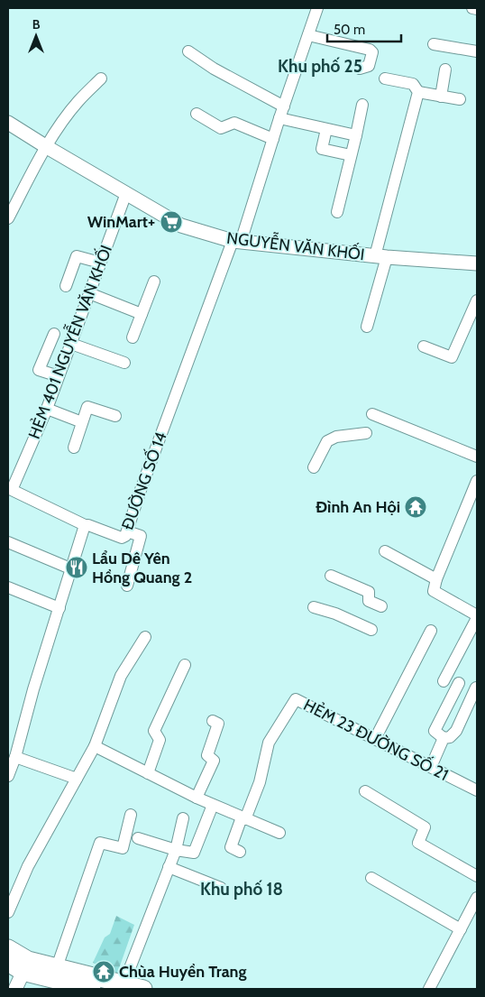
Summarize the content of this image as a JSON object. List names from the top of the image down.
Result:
{
  "streets": {
    "street": [
      "NGUYỄN VĂN KHỐI",
      "HẺM 401 NGUYỄN VĂN KHỐI",
      "ĐƯỜNG SỐ 14",
      "HẺM 23 ĐƯỜNG SỐ 21"
    ]
  },
  "crossings": [
    ["NGUYỄN VĂN KHỐI", "HẺM 401 NGUYỄN VĂN KHỐI"],
    ["NGUYỄN VĂN KHỐI", "ĐƯỜNG SỐ 14"],
    ["HẺM 401 NGUYỄN VĂN KHỐI", "ĐƯỜNG SỐ 14"]
  ],
  "districts": ["Khu phố 25", "Khu phố 18"],
  "places": {
    "supermarket": ["WinMart+"],
    "temple": ["Đình An Hội", "Chùa Huyền Trang"],
    "restaurant": ["Lẩu Dê Yên Hồng Quang 2"]
  },
  "scale_bar": "50 m",
  "north": "top"
}
